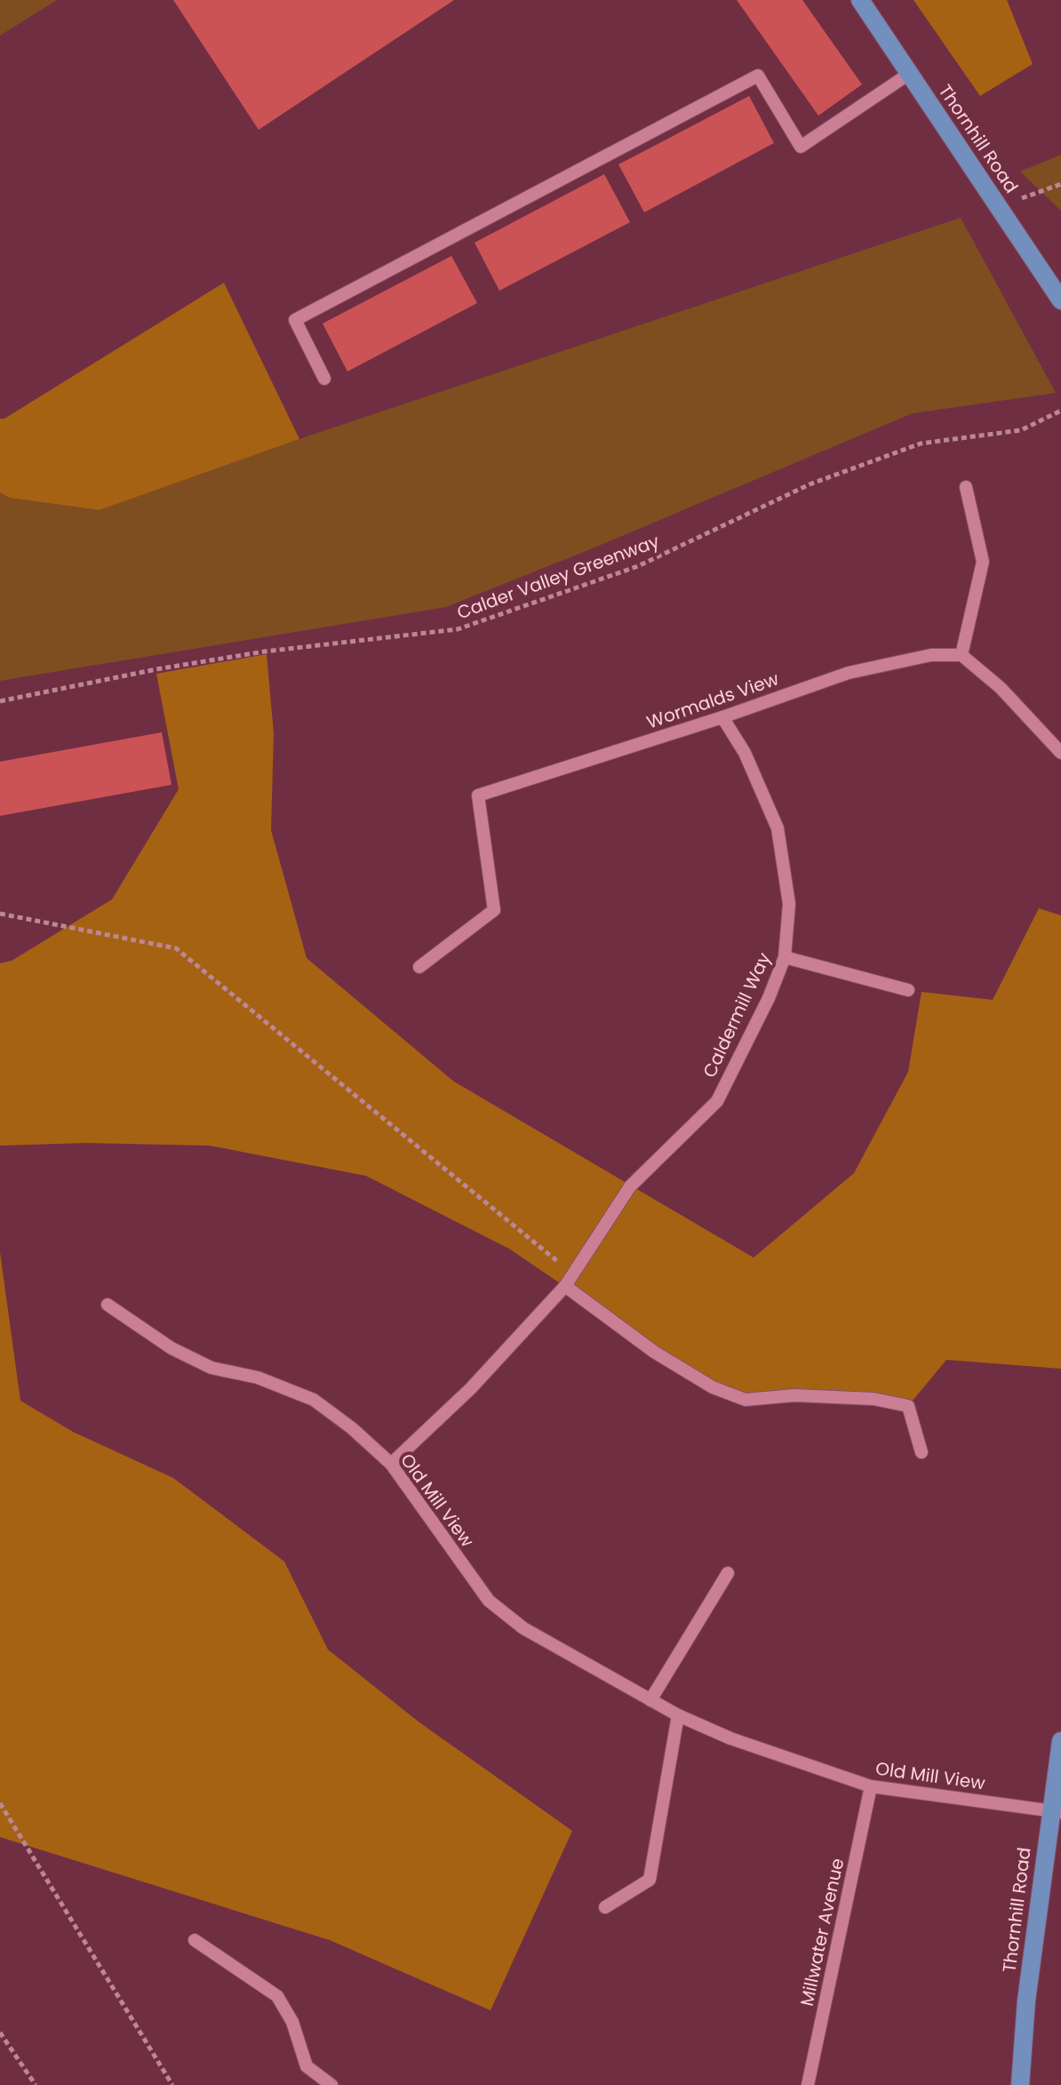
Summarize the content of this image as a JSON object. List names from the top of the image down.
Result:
{
  "streets": {
    "main road": ["Thornhill Road"],
    "street": [
      "Wormalds View",
      "Caldermill Way",
      "Old Mill View",
      "Millwater Avenue"
    ],
    "path": ["Calder Valley Greenway"]
  },
  "crossings": [
    ["Thornhill Road", "Old Mill View"],
    ["Wormalds View", "Caldermill Way"],
    ["Caldermill Way", "Old Mill View"],
    ["Old Mill View", "Millwater Avenue"]
  ]
}
